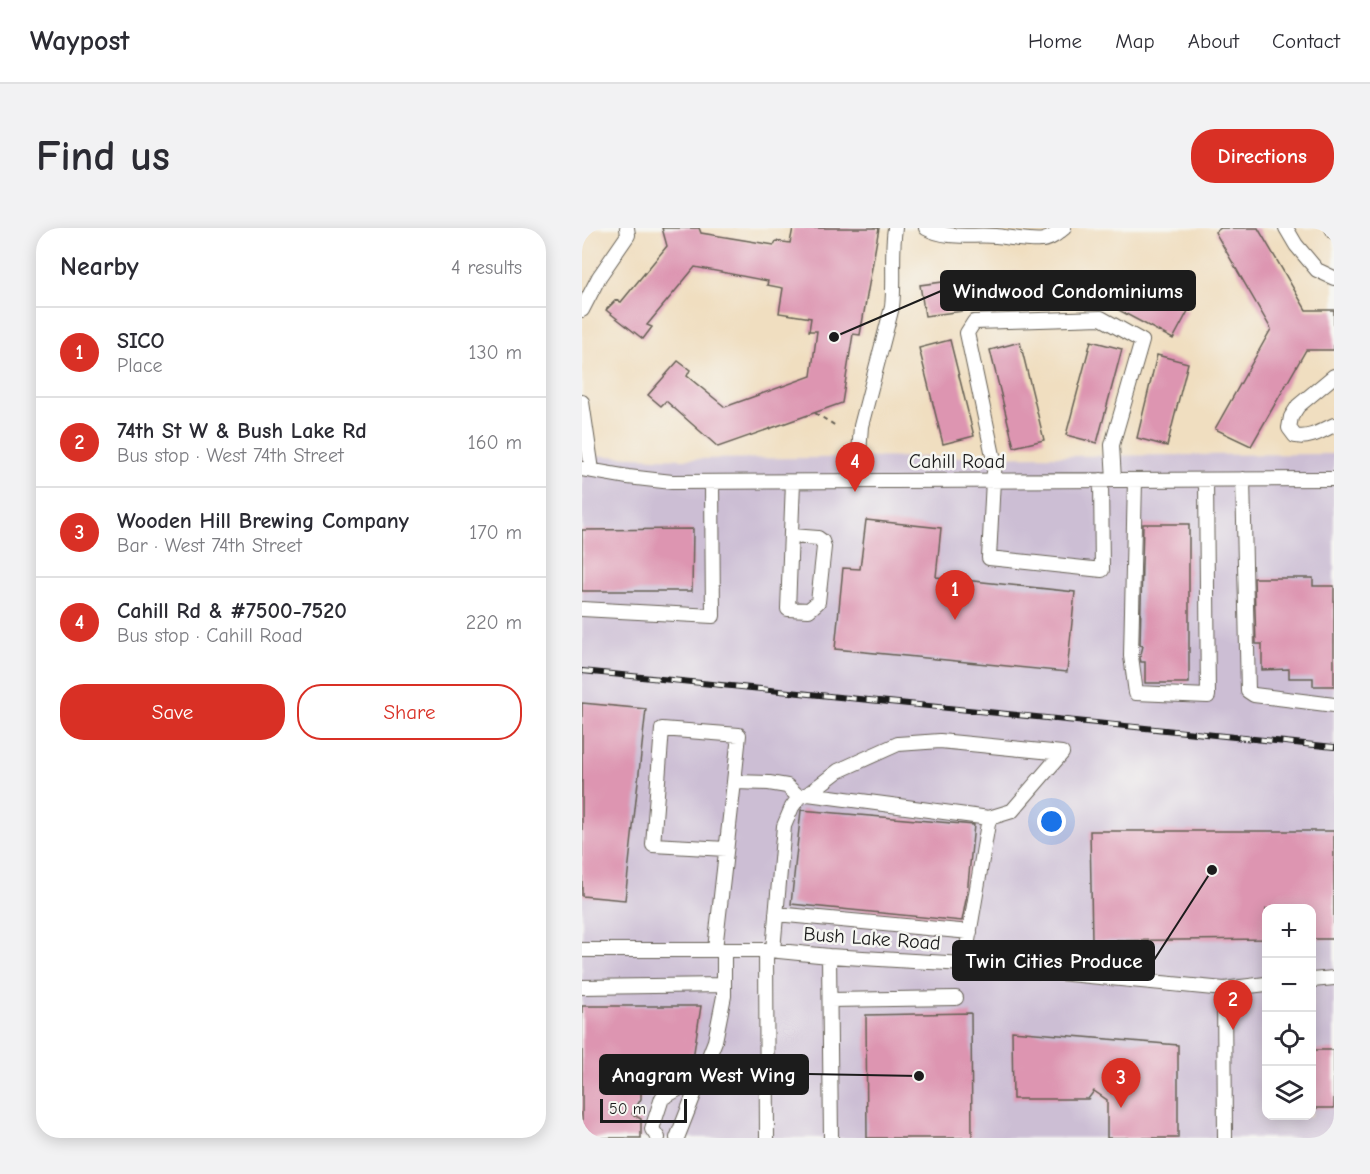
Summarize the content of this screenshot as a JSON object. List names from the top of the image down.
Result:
{
  "streets": {
    "street": ["Cahill Road", "Bush Lake Road"]
  },
  "places": ["Windwood Condominiums", "Twin Cities Produce", "Anagram West Wing"],
  "scale_bar": "50 m",
  "page": {
    "header": "Waypost",
    "nav": [
      "Home",
      "Map",
      "About",
      "Contact"
    ],
    "buttons": [
      "Directions",
      ["Save", "Share"]
    ],
    "title": "Find us",
    "heading": ["Nearby", "4 results"],
    "list": [
      {
        "mark": "1",
        "name": "SICO",
        "note": "Place",
        "value": "130 m"
      },
      {
        "mark": "2",
        "name": "74th St W & Bush Lake Rd",
        "note": "Bus stop · West 74th Street",
        "value": "160 m"
      },
      {
        "mark": "3",
        "name": "Wooden Hill Brewing Company",
        "note": "Bar · West 74th Street",
        "value": "170 m"
      },
      {
        "mark": "4",
        "name": "Cahill Rd & #7500-7520",
        "note": "Bus stop · Cahill Road",
        "value": "220 m"
      }
    ],
    "pins": [
      "4",
      "1",
      "2",
      "3"
    ],
    "map_buttons": ["+", "−"],
    "scale": "50 m"
  }
}
